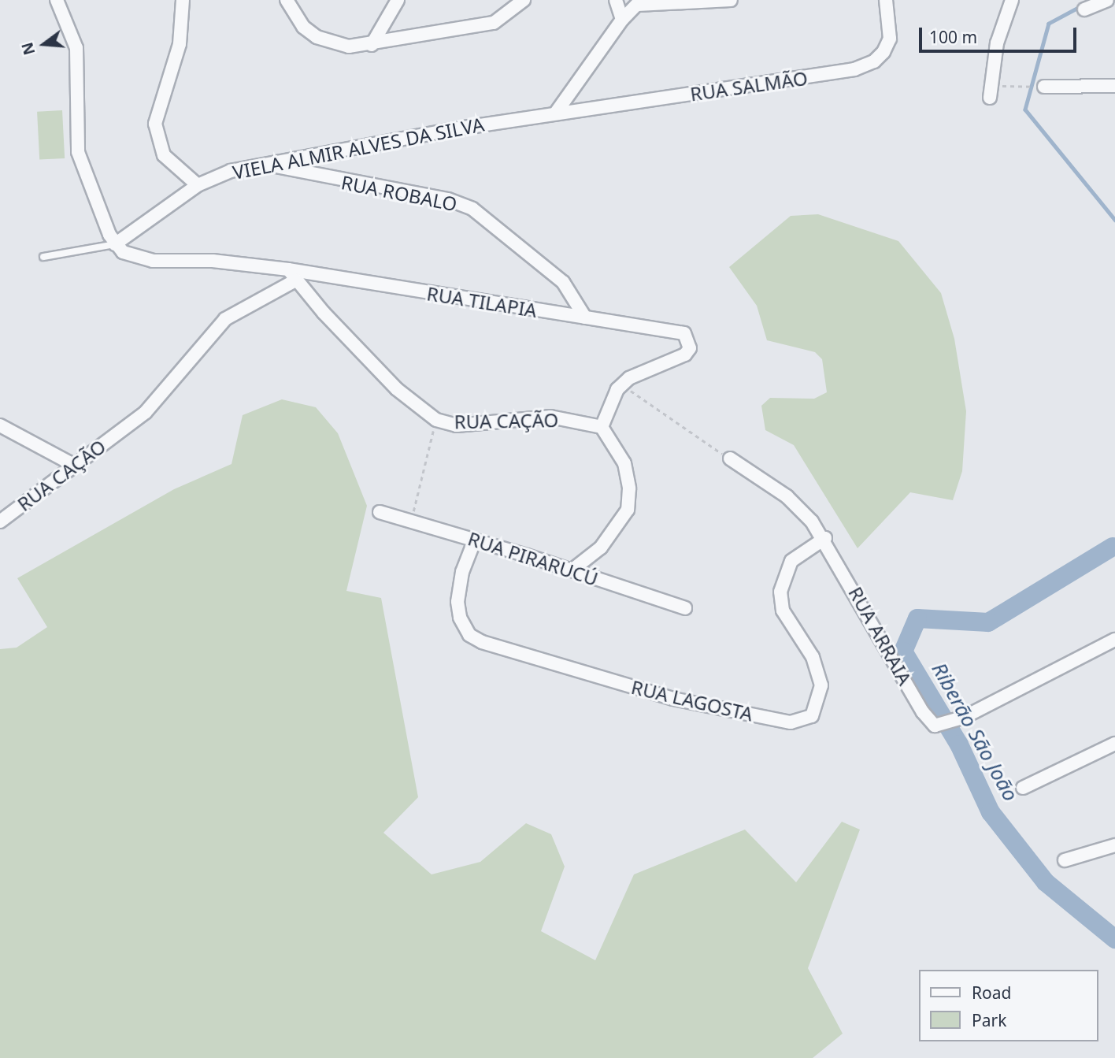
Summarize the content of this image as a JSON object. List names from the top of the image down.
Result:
{
  "streets": {
    "street": [
      "RUA SALMÃO",
      "VIELA ALMIR ALVES DA SILVA",
      "RUA ROBALO",
      "RUA TILAPIA",
      "RUA CAÇÃO",
      "RUA PIRARUCÚ",
      "RUA ARRAIA",
      "RUA LAGOSTA"
    ]
  },
  "crossings": [
    ["RUA SALMÃO", "VIELA ALMIR ALVES DA SILVA"],
    ["VIELA ALMIR ALVES DA SILVA", "RUA ROBALO"],
    ["VIELA ALMIR ALVES DA SILVA", "RUA TILAPIA"],
    ["RUA ROBALO", "RUA TILAPIA"],
    ["RUA TILAPIA", "RUA CAÇÃO"],
    ["RUA PIRARUCÚ", "RUA LAGOSTA"],
    ["RUA ARRAIA", "RUA LAGOSTA"]
  ],
  "water": ["Riberão São João"],
  "legend": ["Road", "Park"],
  "scale_bar": "100 m",
  "north": "left"
}
